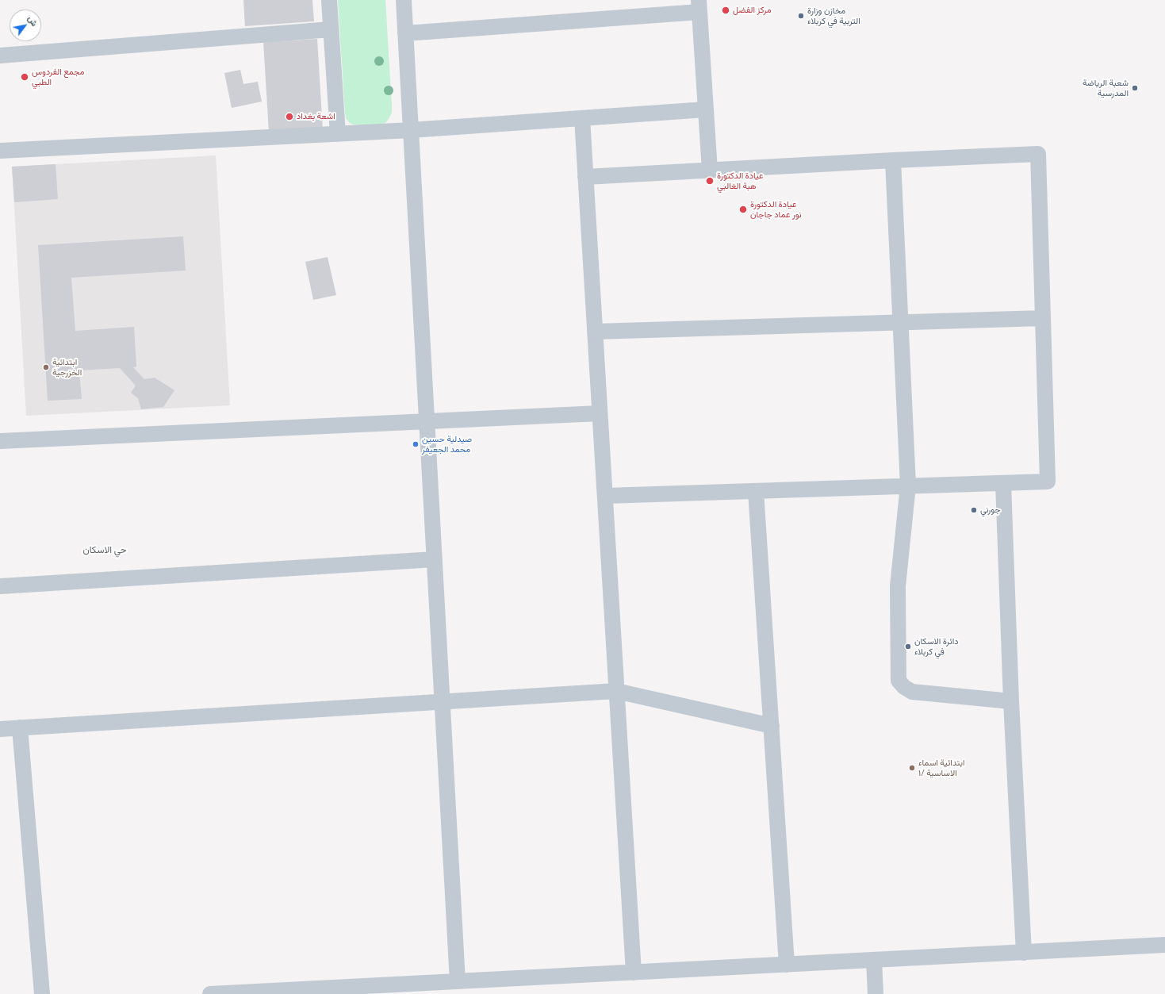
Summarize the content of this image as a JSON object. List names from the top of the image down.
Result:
{
  "districts": ["حي الاسكان"],
  "places": [
    "مركز الفضل",
    "مخازن وزارة التربية في كربلاء",
    "مجمع الفردوس الطبي",
    "شعبة الرياضة المدرسية",
    "اشعة بغداد",
    "عيادة الدكتورة هبة الغالبي",
    "عيادة الدكتورة نور عماد جاجان",
    "ابتدائية الخزرجية",
    "صيدلية حسين محمد الجعيفر",
    "جورني",
    "دائرة الاسكان في كربلاء",
    "ابتدائية اسماء الاساسية /١"
  ],
  "north": "top right"
}
